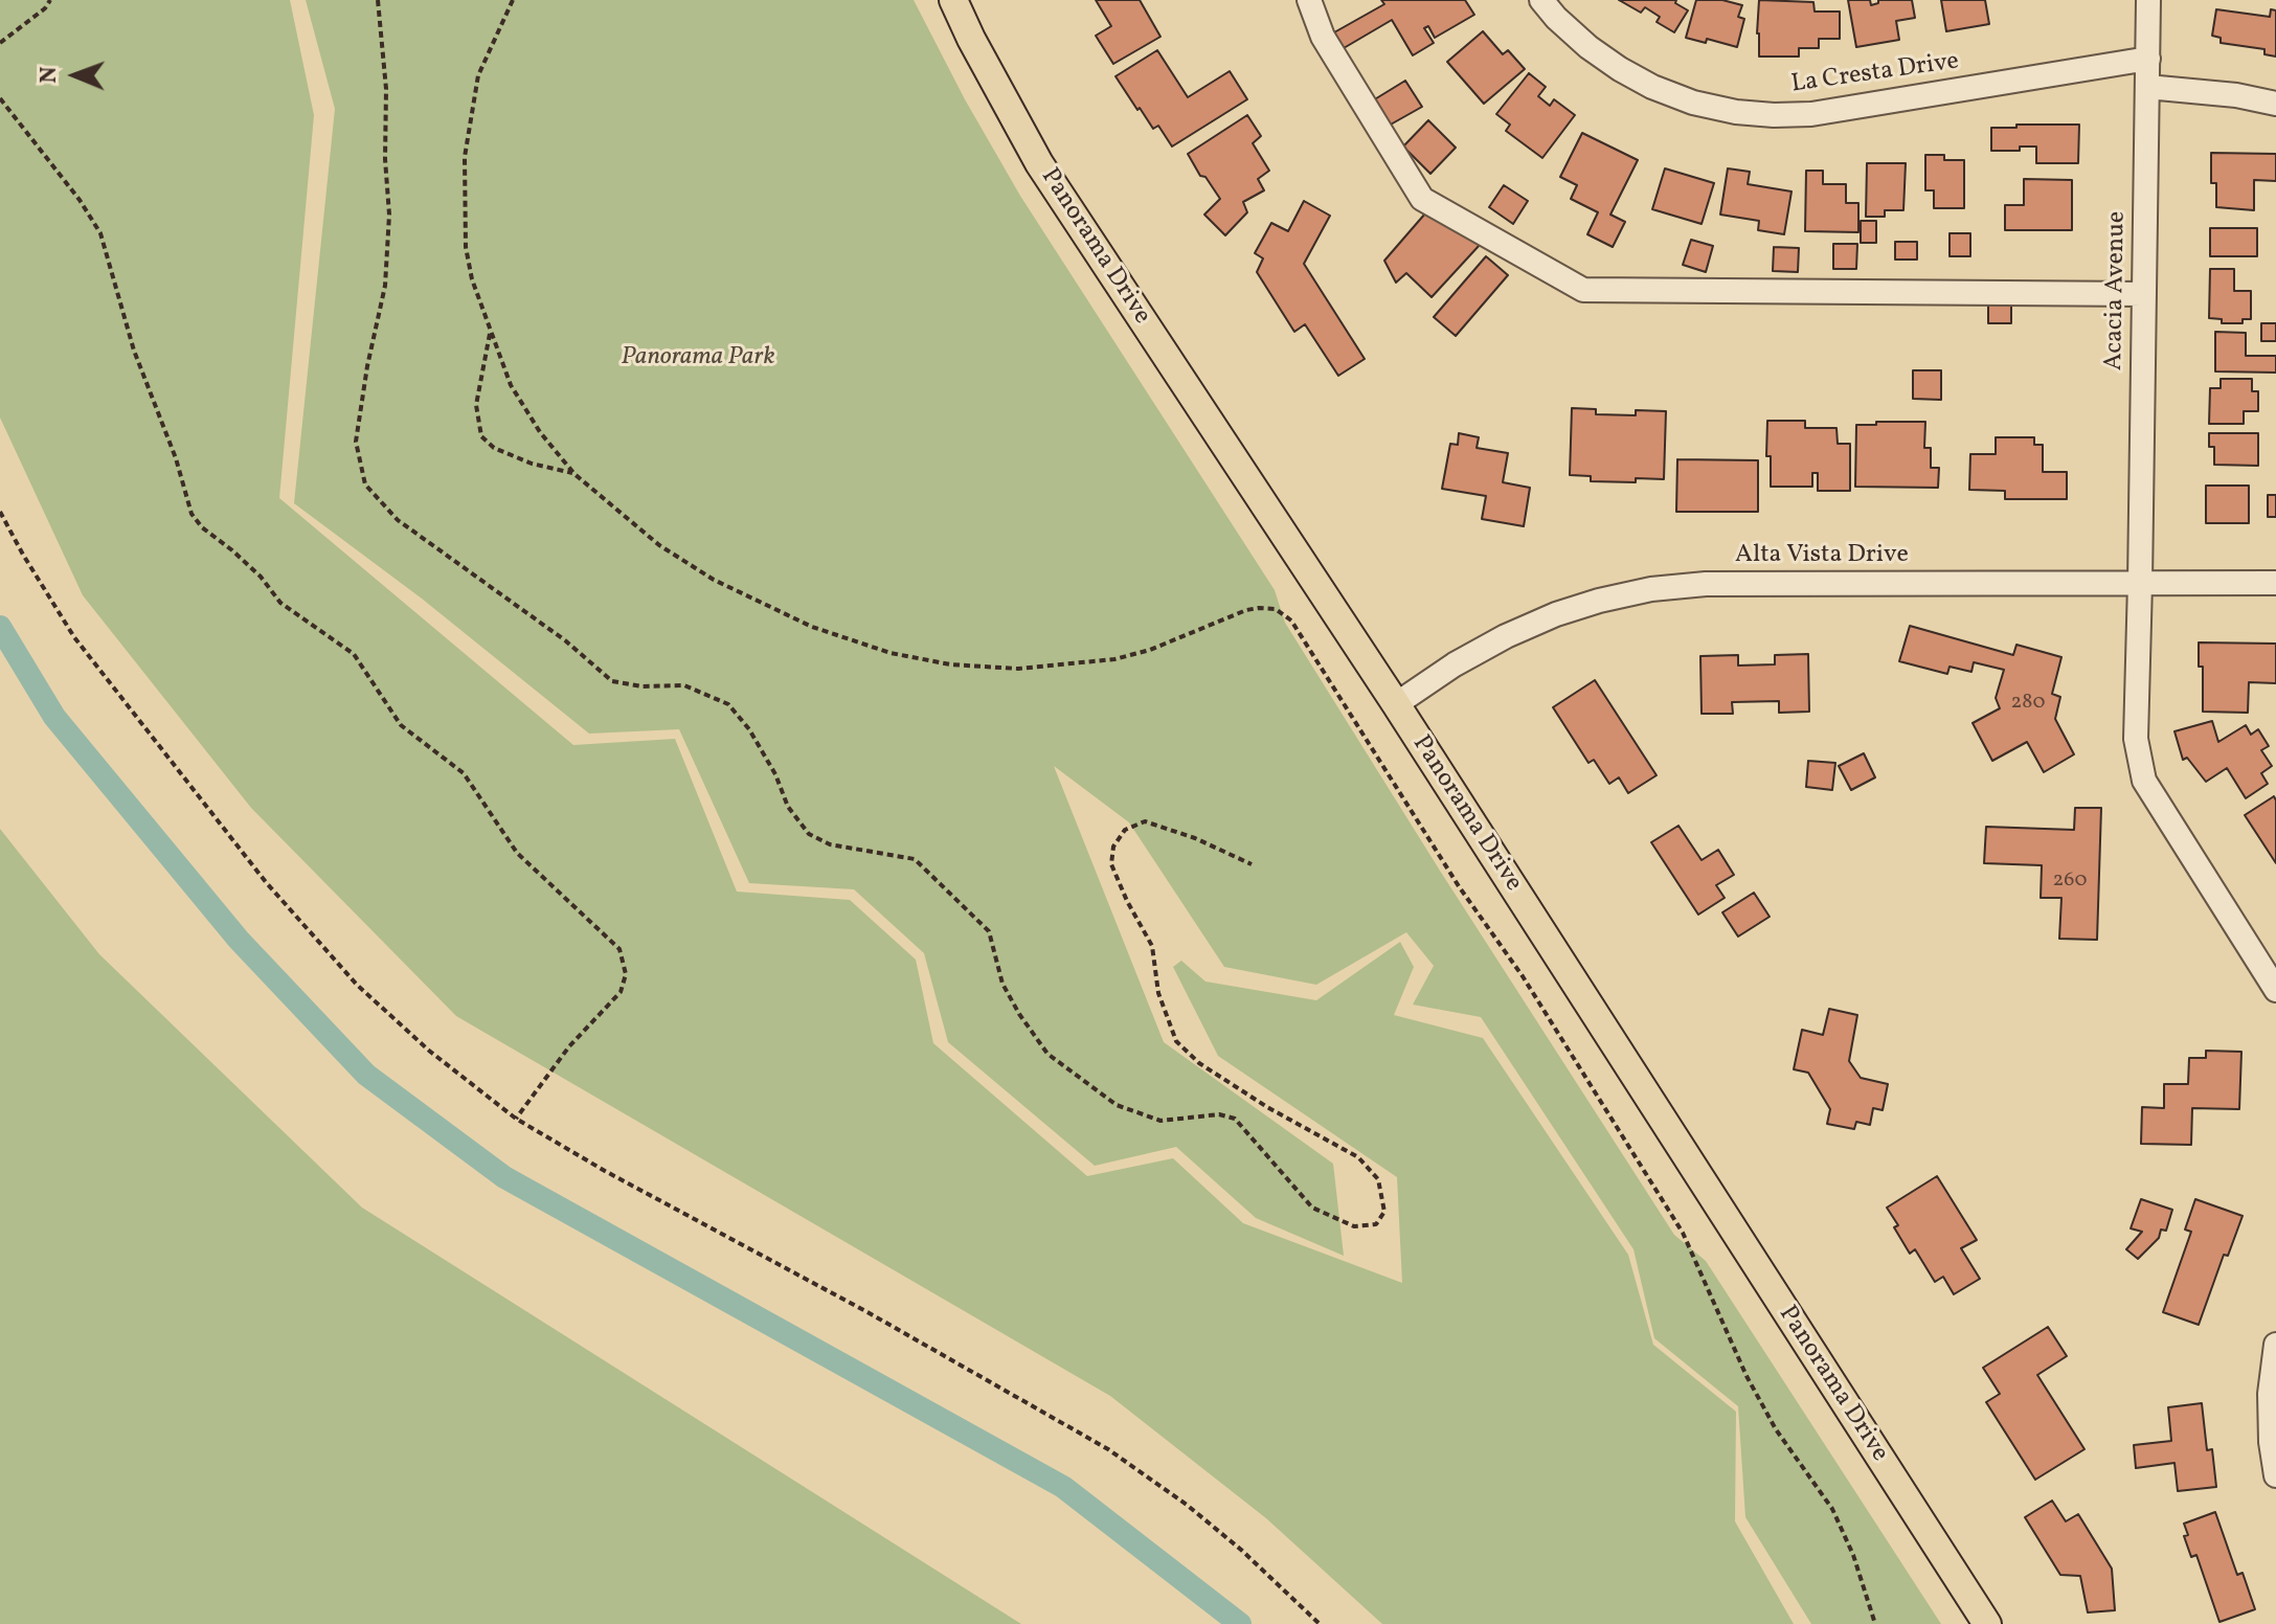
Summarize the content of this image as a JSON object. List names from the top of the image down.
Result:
{
  "streets": {
    "main road": ["Panorama Drive"],
    "street": ["La Cresta Drive", "Acacia Avenue", "Alta Vista Drive"]
  },
  "crossings": [
    ["La Cresta Drive", "Acacia Avenue"],
    ["Panorama Drive", "Alta Vista Drive"],
    ["Acacia Avenue", "Alta Vista Drive"]
  ],
  "parks": ["Panorama Park"],
  "house_numbers": ["280", "260"],
  "north": "left"
}
